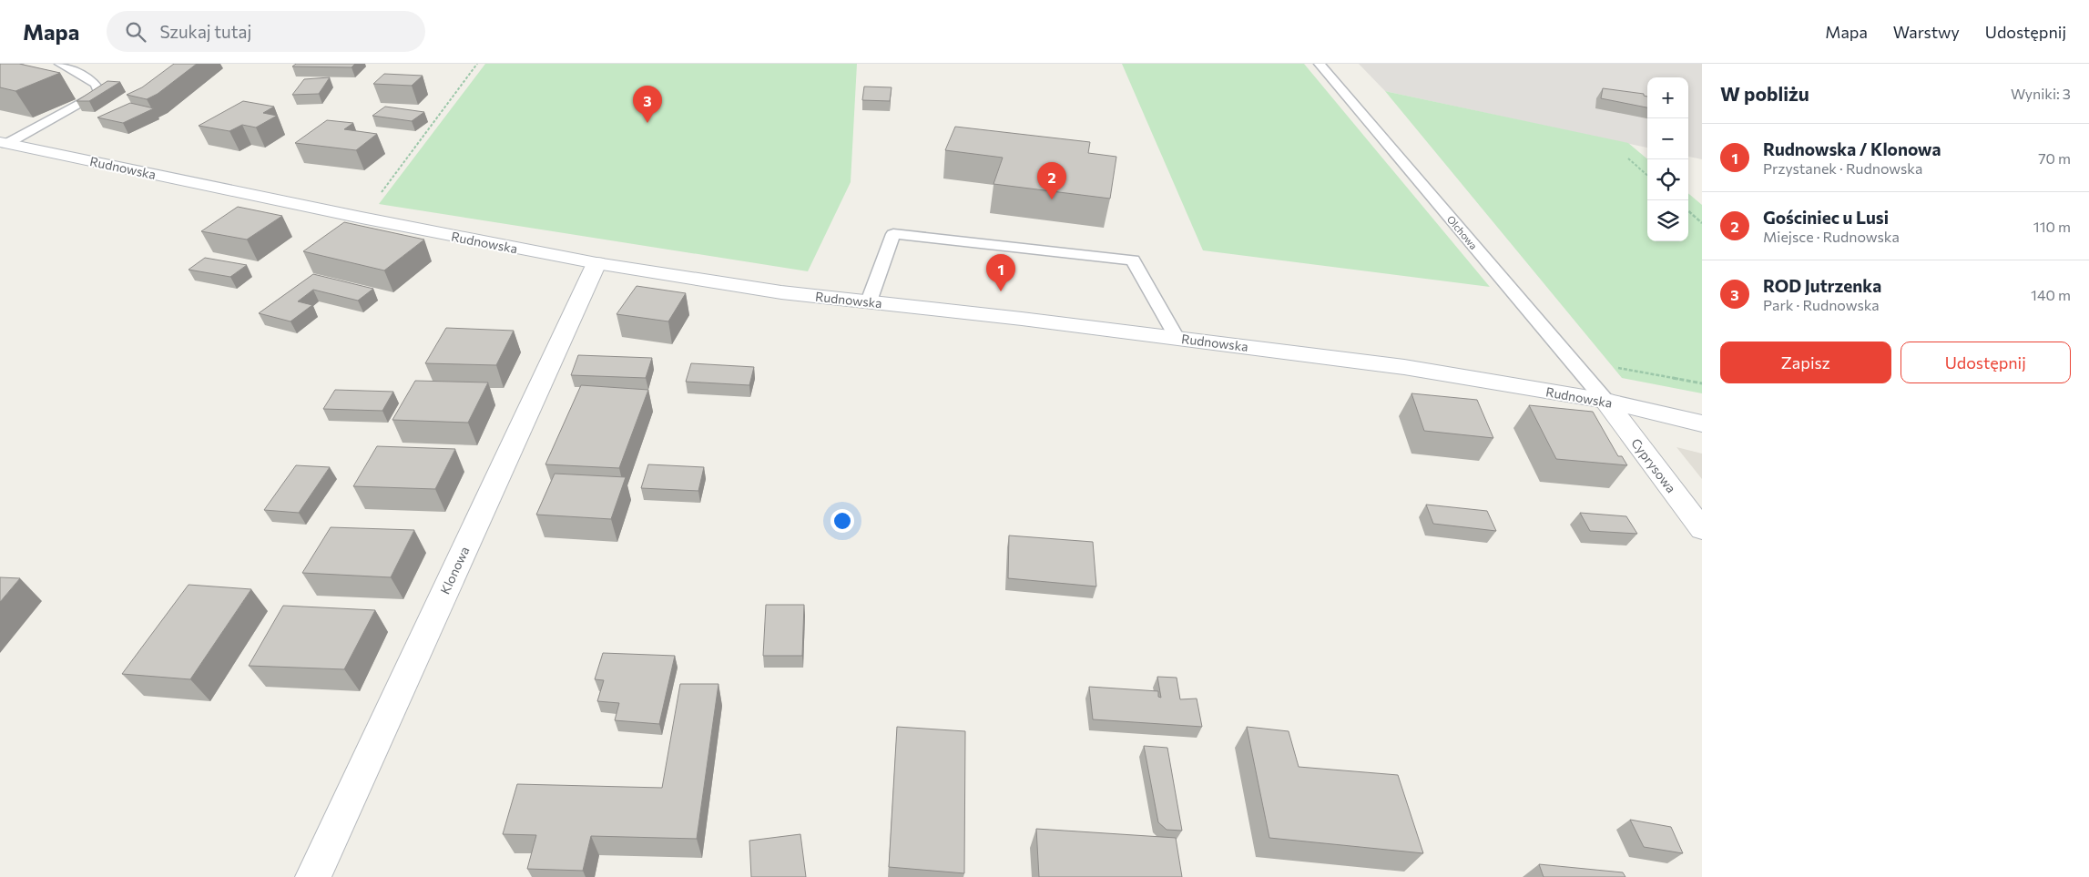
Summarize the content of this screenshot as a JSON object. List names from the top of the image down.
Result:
{
  "streets": {
    "main road": ["Rudnowska", "Cyprysowa", "Klonowa"],
    "lane": ["Olchowa"]
  },
  "crossings": [
    ["Rudnowska", "Olchowa"],
    ["Rudnowska", "Cyprysowa"],
    ["Rudnowska", "Klonowa"],
    ["Olchowa", "Cyprysowa"]
  ],
  "page": {
    "header": "Mapa",
    "search": "Szukaj tutaj",
    "nav": ["Mapa", "Warstwy", "Udostępnij"],
    "heading": ["W pobliżu", "Wyniki: 3"],
    "map_buttons": ["+", "−"],
    "pins": ["3", "2", "1"],
    "list": [
      {
        "mark": "1",
        "name": "Rudnowska / Klonowa",
        "note": "Przystanek · Rudnowska",
        "value": "70 m"
      },
      {
        "mark": "2",
        "name": "Gościniec u Lusi",
        "note": "Miejsce · Rudnowska",
        "value": "110 m"
      },
      {
        "mark": "3",
        "name": "ROD Jutrzenka",
        "note": "Park · Rudnowska",
        "value": "140 m"
      }
    ],
    "buttons": ["Zapisz", "Udostępnij"]
  }
}
